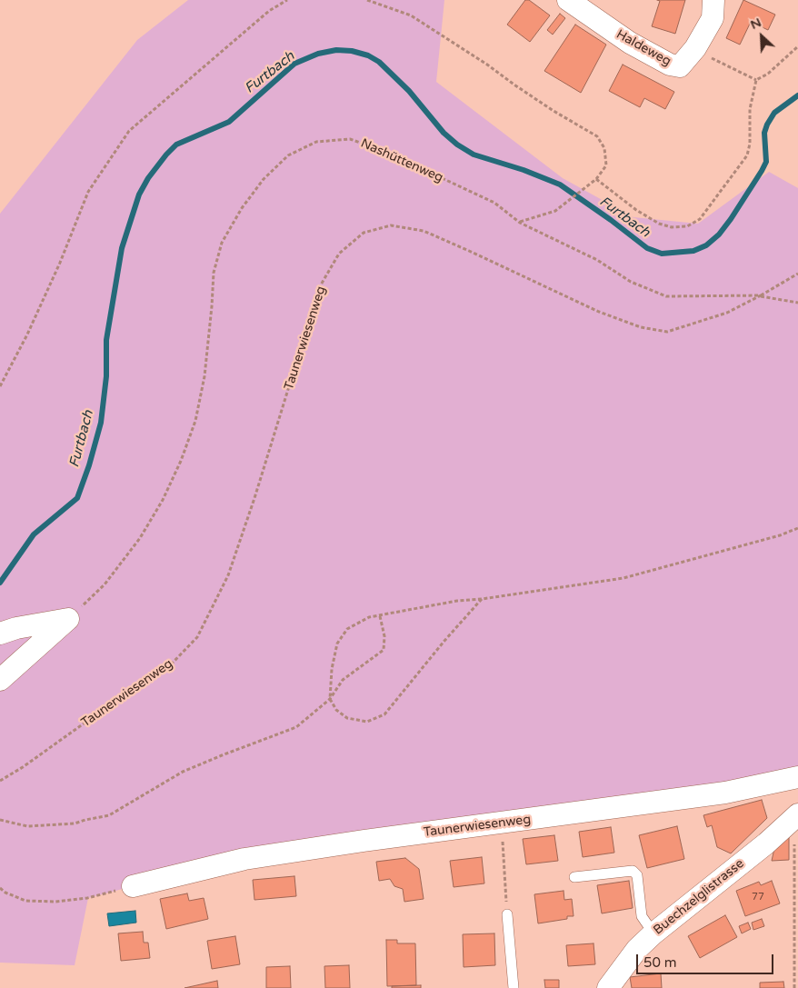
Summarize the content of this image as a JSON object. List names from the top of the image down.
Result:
{
  "streets": {
    "street": ["Haldeweg", "Taunerwiesenweg", "Buechzelglistrasse"],
    "path": ["Nashüttenweg"]
  },
  "water": ["Furtbach"],
  "house_numbers": ["77"],
  "scale_bar": "50 m",
  "north": "top left"
}
